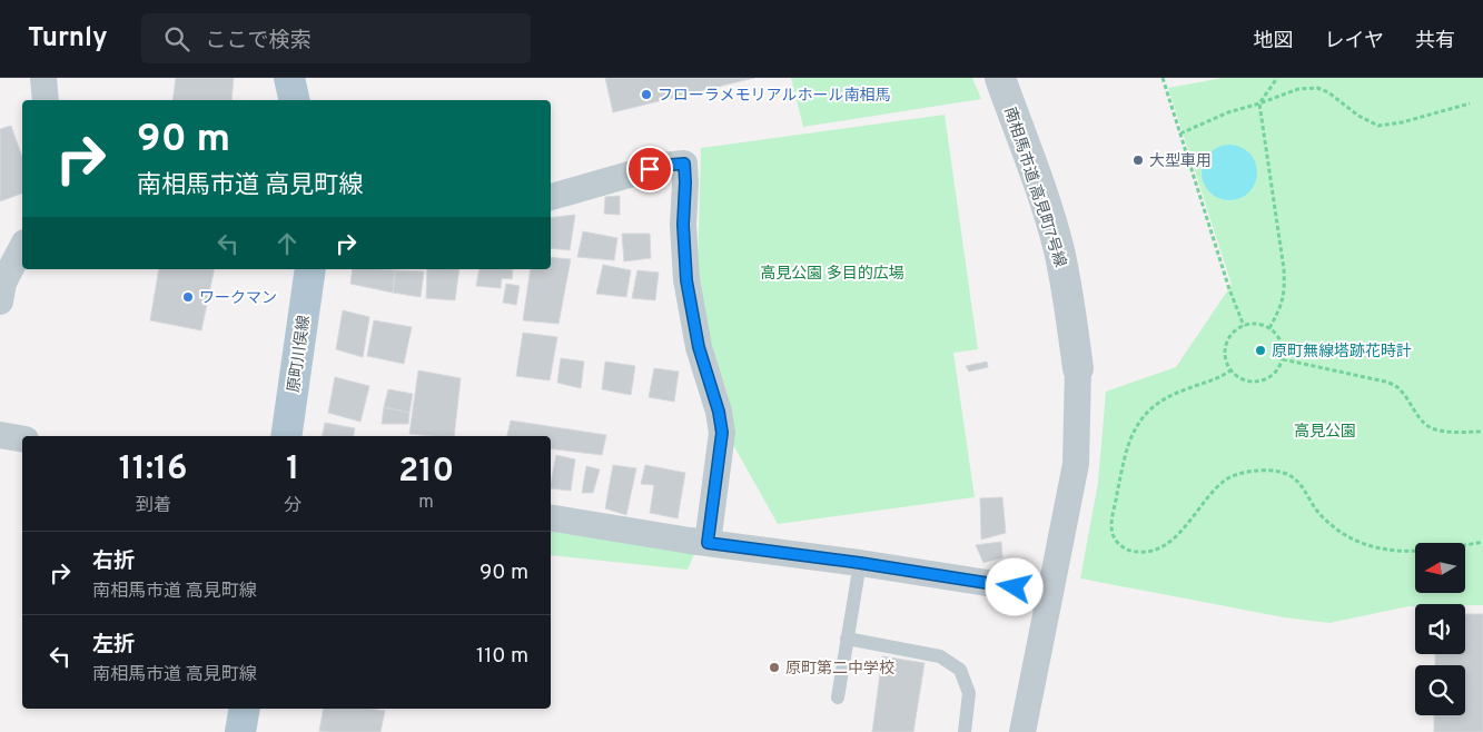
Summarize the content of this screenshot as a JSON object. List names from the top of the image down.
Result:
{
  "streets": {
    "main road": ["原町川俣線"],
    "street": ["南相馬市道 高見町7号線"]
  },
  "parks": ["高見公園 多目的広場", "高見公園"],
  "places": [
    "フローラメモリアルホール南相馬",
    "大型車用",
    "ワークマン",
    "原町無線塔跡花時計",
    "原町第二中学校"
  ],
  "north": "left",
  "page": {
    "header": "Turnly",
    "search": "ここで検索",
    "nav": ["地図", "レイヤ", "共有"],
    "turn": ["90 m", "南相馬市道 高見町線"],
    "eta": [
      "11:16",
      "到着",
      "1",
      "分",
      "210",
      "m"
    ],
    "list": [
      {
        "name": "右折",
        "note": "南相馬市道 高見町線",
        "value": "90 m"
      },
      {
        "name": "左折",
        "note": "南相馬市道 高見町線",
        "value": "110 m"
      }
    ]
  }
}
